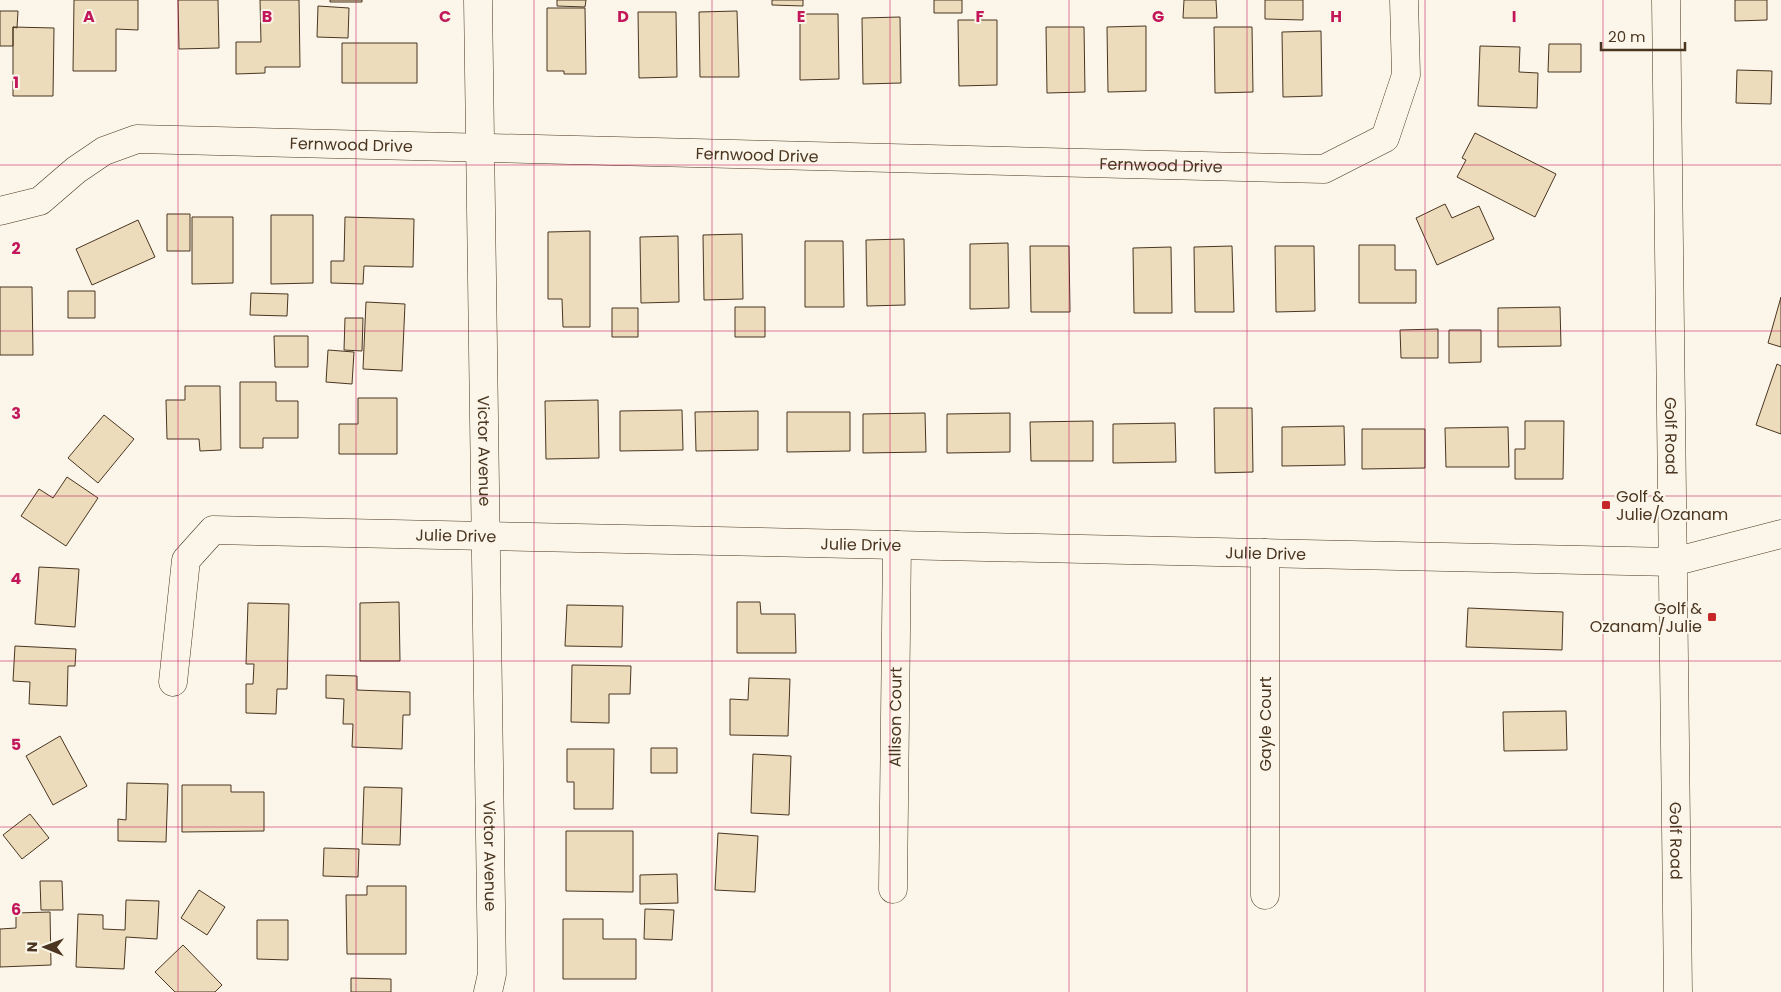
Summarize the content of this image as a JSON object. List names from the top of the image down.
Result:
{
  "streets": {
    "street": [
      "Fernwood Drive",
      "Golf Road",
      "Victor Avenue",
      "Julie Drive",
      "Allison Court",
      "Gayle Court"
    ]
  },
  "crossings": [
    ["Fernwood Drive", "Victor Avenue"],
    ["Golf Road", "Julie Drive"],
    ["Victor Avenue", "Julie Drive"],
    ["Julie Drive", "Allison Court"],
    ["Julie Drive", "Gayle Court"]
  ],
  "places": {
    "transit": ["Golf & Julie/Ozanam", "Golf & Ozanam/Julie"]
  },
  "scale_bar": "20 m",
  "north": "left",
  "grid": {
    "columns": [
      "A",
      "B",
      "C",
      "D",
      "E",
      "F",
      "G",
      "H",
      "I"
    ],
    "rows": [
      "1",
      "2",
      "3",
      "4",
      "5",
      "6"
    ]
  }
}
